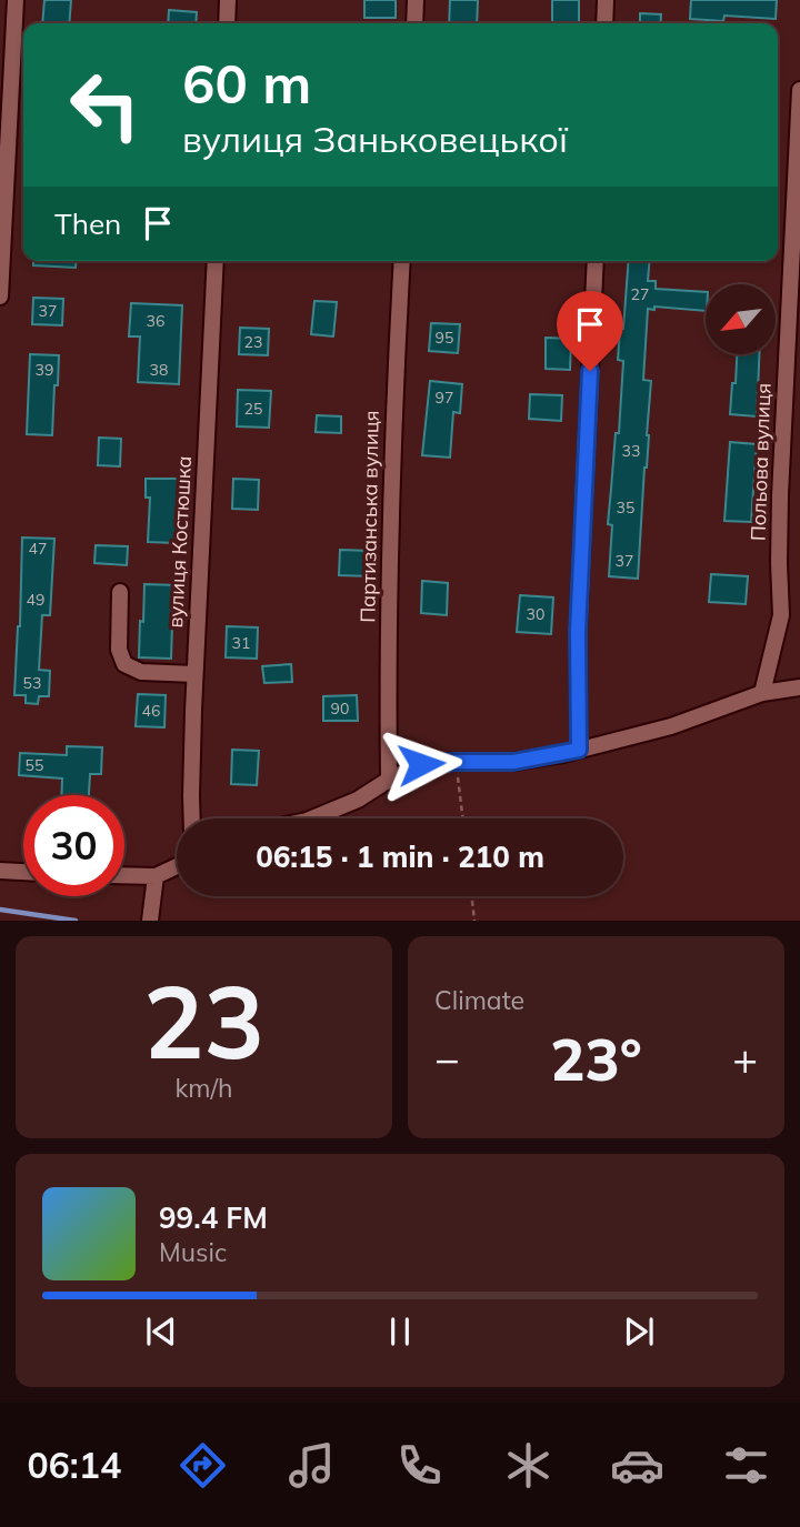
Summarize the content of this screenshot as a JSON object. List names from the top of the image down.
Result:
{
  "streets": {
    "street": ["Польова вулиця", "Партизанська вулиця", "вулиця Костюшка"]
  },
  "house_numbers": [
    "27",
    "37",
    "36",
    "95",
    "23",
    "39",
    "38",
    "97",
    "25",
    "33",
    "35",
    "47",
    "37",
    "49",
    "30",
    "31",
    "53",
    "90",
    "46",
    "55"
  ],
  "north": "bottom left",
  "page": {
    "turn": ["60 m", "вулиця Заньковецької"],
    "then": "Then",
    "limit": "30",
    "trip": "06:15 · 1 min · 210 m",
    "tile": [
      ["23", "km/h"],
      "Climate"
    ],
    "heat": ["−", "23°", "+"],
    "song": ["99.4 FM", "Music"],
    "tabs": "06:14"
  }
}
